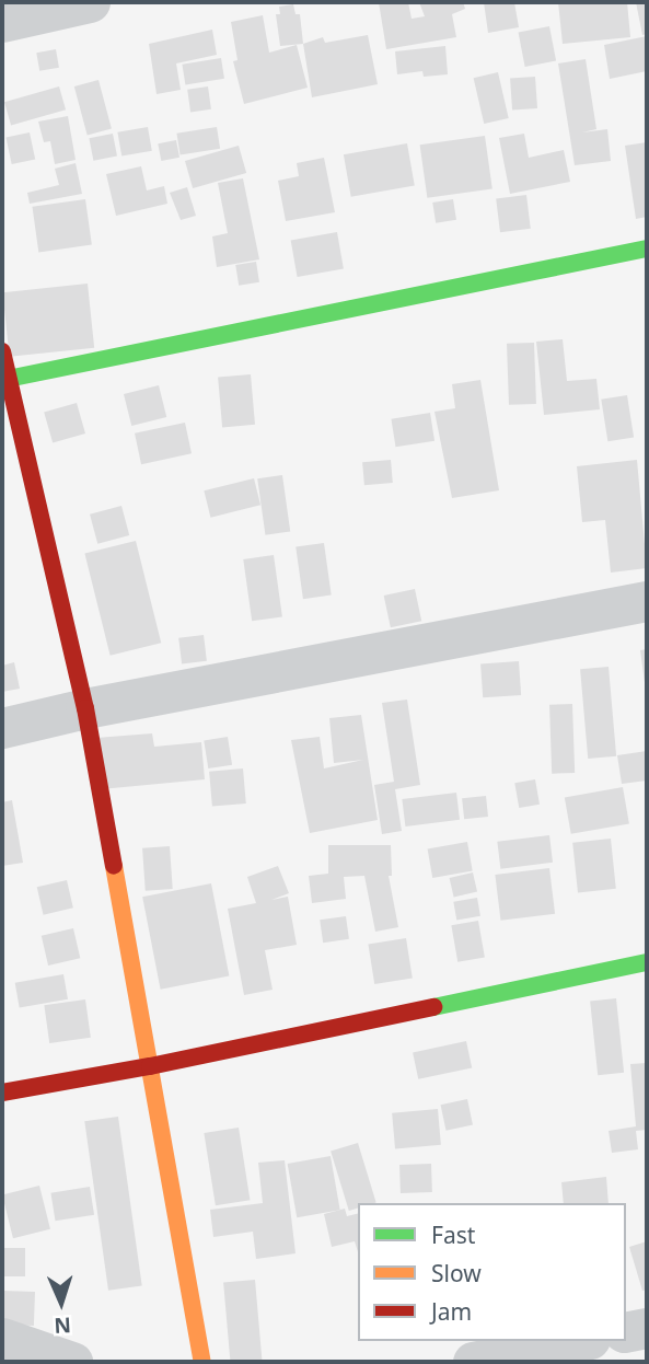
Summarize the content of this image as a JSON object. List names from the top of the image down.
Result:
{
  "legend": ["Fast", "Slow", "Jam"],
  "north": "bottom"
}
